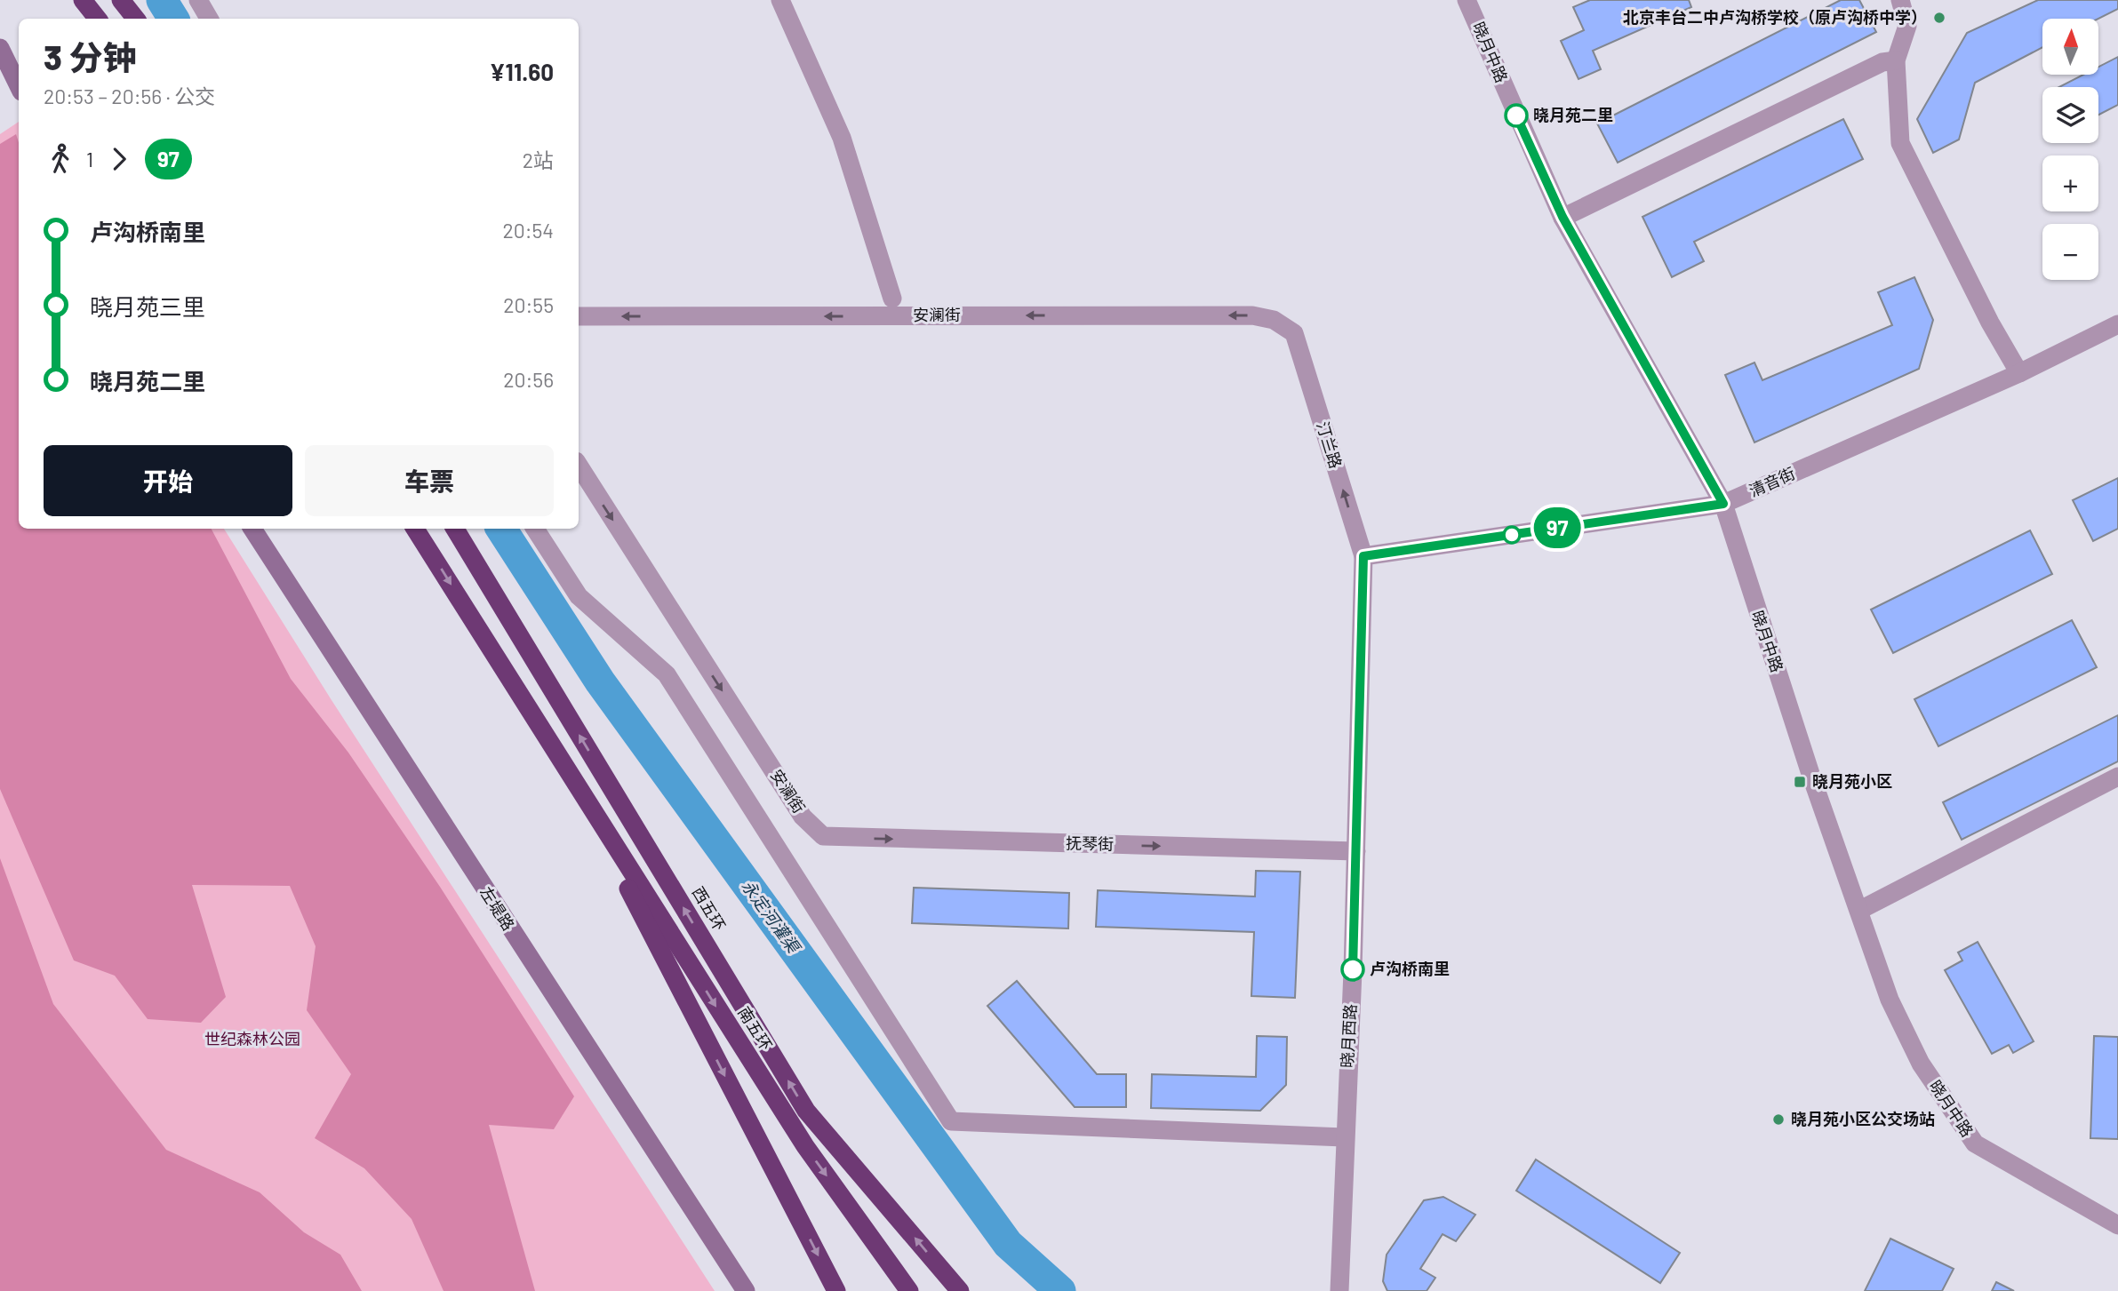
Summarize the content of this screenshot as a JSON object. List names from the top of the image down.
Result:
{
  "streets": {
    "highway": ["西五环", "南五环"],
    "main road": ["左堤路"],
    "street": [
      "晓月中路",
      "安澜街",
      "汀兰路",
      "清音街",
      "抚琴街",
      "晓月西路"
    ]
  },
  "crossings": [
    ["晓月中路", "清音街"],
    ["安澜街", "汀兰路"],
    ["安澜街", "抚琴街"],
    ["汀兰路", "清音街"],
    ["汀兰路", "晓月西路"],
    ["清音街", "晓月西路"],
    ["抚琴街", "晓月西路"]
  ],
  "one_way": ["汀兰路", "抚琴街"],
  "water": ["永定河灌渠"],
  "parks": ["世纪森林公园"],
  "places": {
    "other": [
      "北京丰台二中卢沟桥学校（原卢沟桥中学）",
      "晓月苑二里",
      "卢沟桥南里",
      "晓月苑小区公交场站"
    ],
    "transit": ["晓月苑小区"]
  },
  "lines": ["bus line 97"],
  "north": "top",
  "page": {
    "on_map": "97",
    "map_buttons": ["+", "−"],
    "heading": ["3 分钟", "20:53 – 20:56 · 公交", "¥11.60"],
    "legs": ["1", "97", "2站"],
    "list": [
      {
        "name": "卢沟桥南里",
        "value": "20:54"
      },
      {
        "name": "晓月苑三里",
        "value": "20:55"
      },
      {
        "name": "晓月苑二里",
        "value": "20:56"
      }
    ],
    "buttons": ["开始", "车票"]
  }
}
